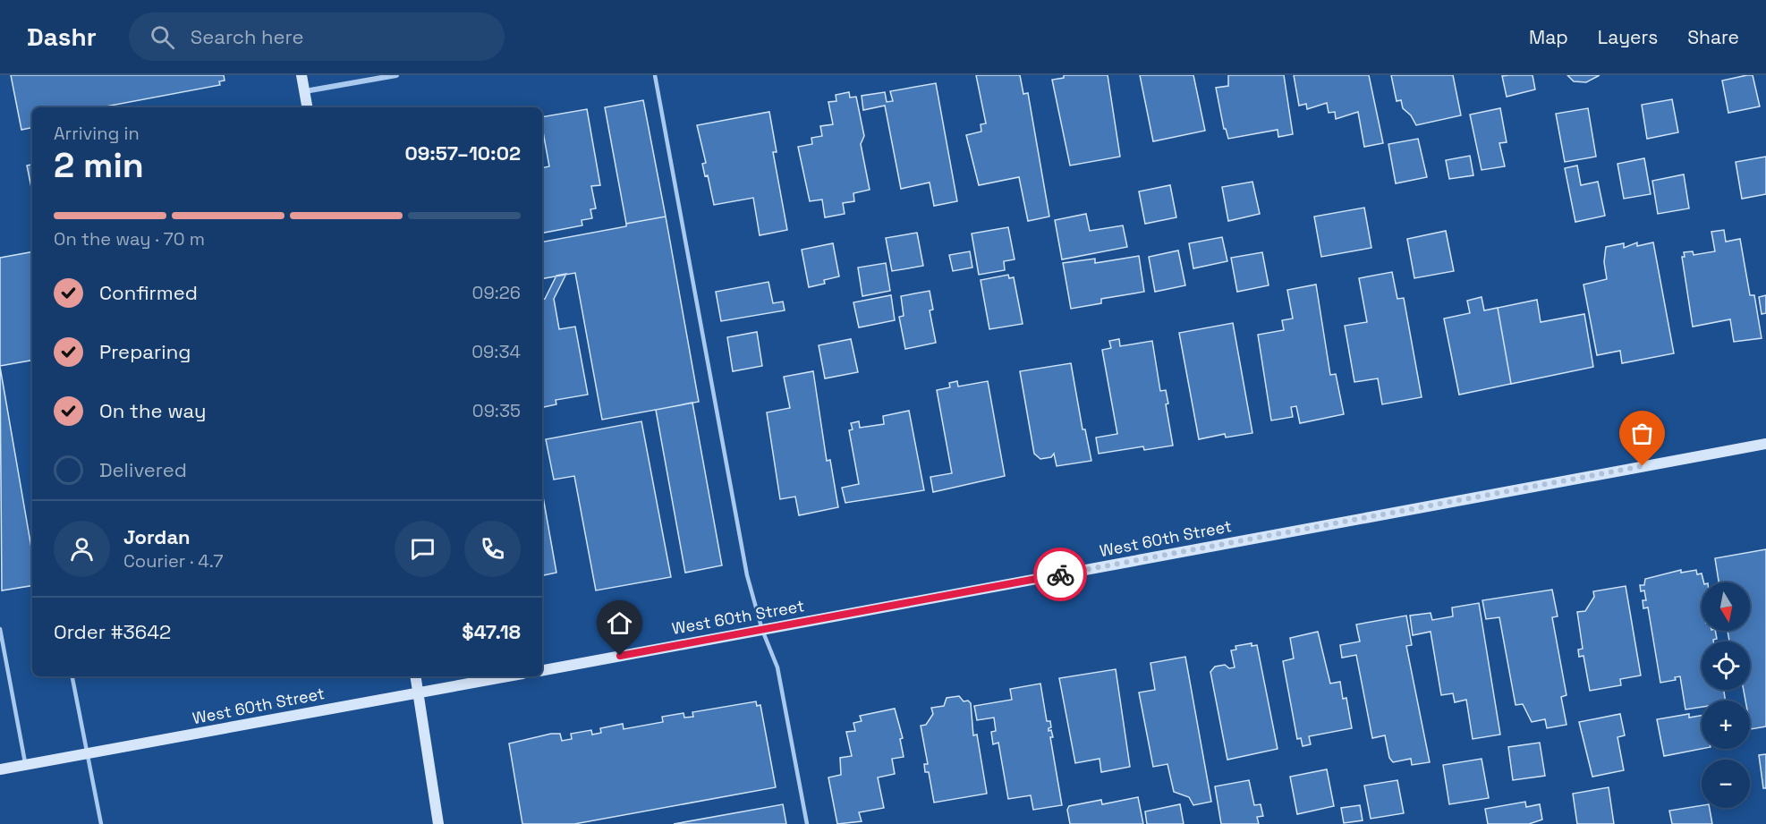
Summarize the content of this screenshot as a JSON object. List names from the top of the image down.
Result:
{
  "streets": {
    "street": ["West 60th Street"]
  },
  "north": "bottom",
  "page": {
    "header": "Dashr",
    "search": "Search here",
    "nav": ["Map", "Layers", "Share"],
    "heading": ["2 min", "Arriving in", "09:57–10:02"],
    "panel": [
      "Jordan",
      "Courier · 4.7",
      "Order #3642",
      "$47.18"
    ],
    "bar": "On the way · 70 m",
    "list": [
      ["Confirmed", "09:26"],
      ["Preparing", "09:34"],
      ["On the way", "09:35"],
      "Delivered"
    ],
    "map_buttons": ["+", "−"]
  }
}
